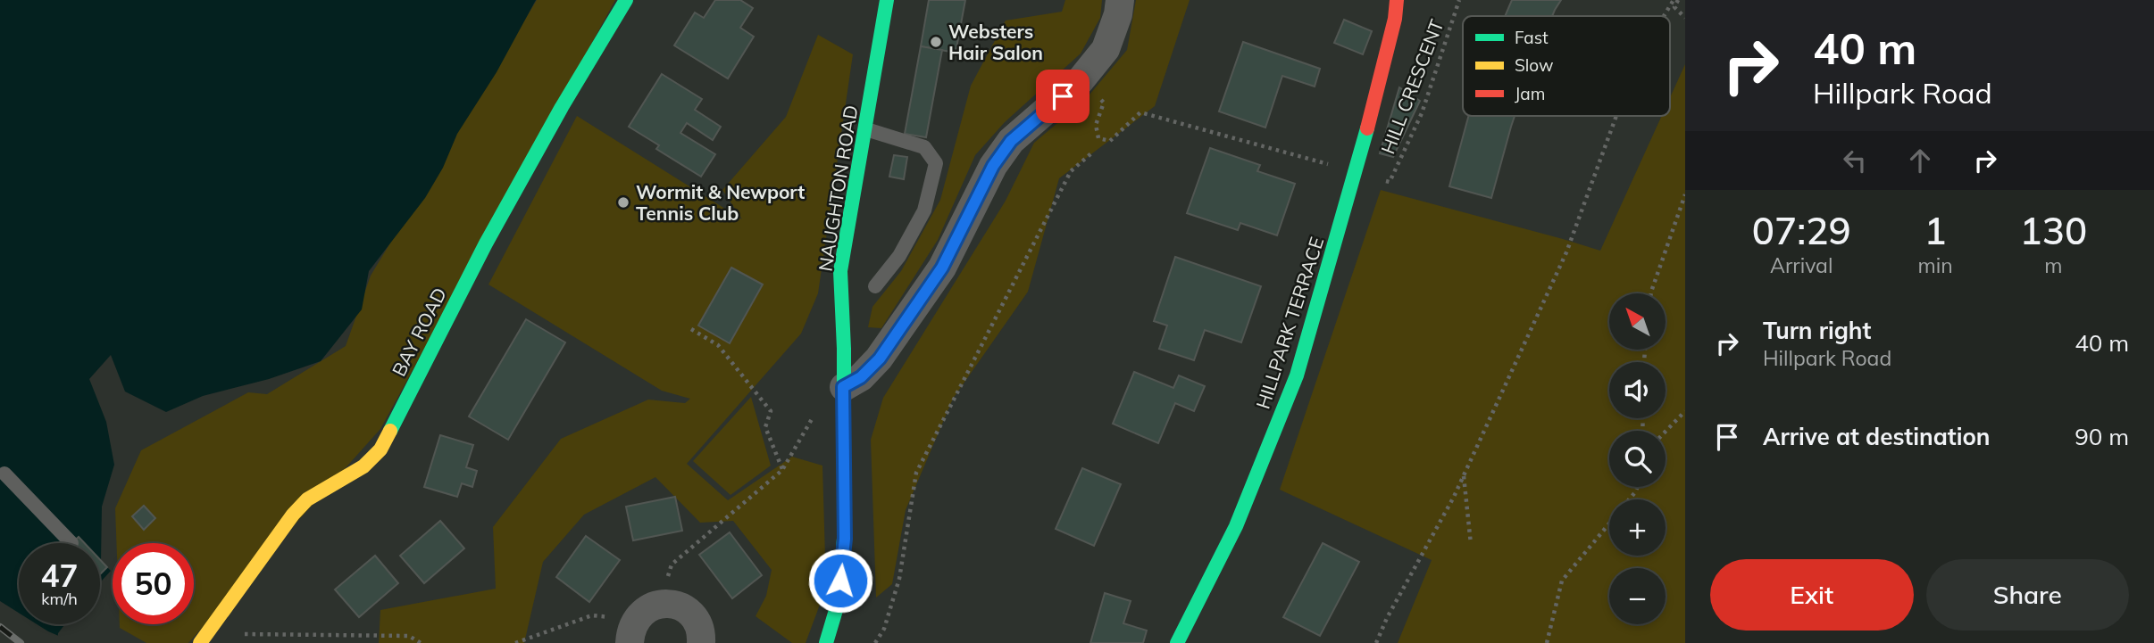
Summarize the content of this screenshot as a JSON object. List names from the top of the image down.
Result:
{
  "streets": {
    "street": ["NAUGHTON ROAD", "HILLPARK TERRACE", "BAY ROAD"],
    "path": ["HILL CRESCENT"]
  },
  "places": ["Websters Hair Salon", "Wormit & Newport Tennis Club"],
  "legend": ["Fast", "Slow", "Jam"],
  "north": "top left",
  "page": {
    "turn": ["40 m", "Hillpark Road"],
    "eta": [
      "07:29",
      "Arrival",
      "1",
      "min",
      "130",
      "m"
    ],
    "map_buttons": ["+", "−"],
    "list": [
      {
        "name": "Turn right",
        "note": "Hillpark Road",
        "value": "40 m"
      },
      {
        "name": "Arrive at destination",
        "value": "90 m"
      }
    ],
    "speed": "47 km/h",
    "limit": "50",
    "buttons": ["Exit", "Share"]
  }
}
